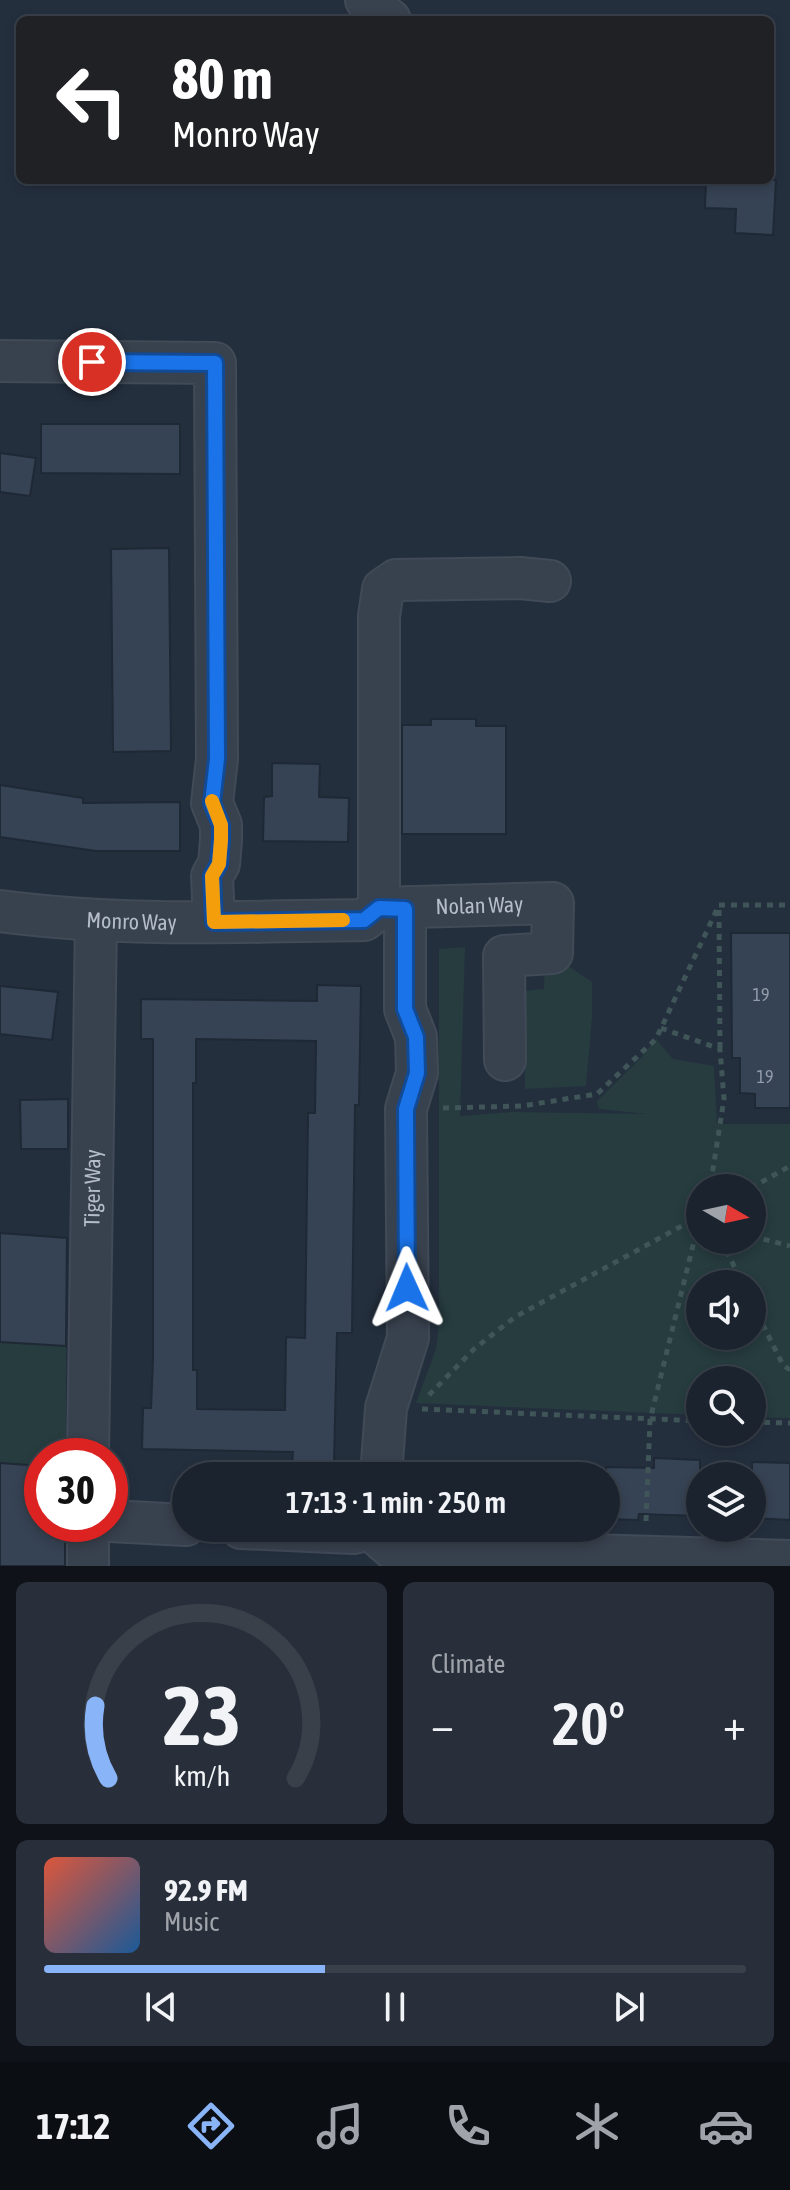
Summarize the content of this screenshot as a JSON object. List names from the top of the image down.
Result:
{
  "streets": {
    "street": ["Nolan Way", "Monro Way", "Tiger Way"]
  },
  "crossings": [
    ["Nolan Way", "Monro Way"],
    ["Monro Way", "Tiger Way"]
  ],
  "house_numbers": ["19", "19"],
  "north": "right",
  "page": {
    "turn": ["80 m", "Monro Way"],
    "limit": "30",
    "trip": "17:13 · 1 min · 250 m",
    "tile": "Climate",
    "heat": ["−", "20°", "+"],
    "song": ["92.9 FM", "Music"],
    "tabs": "17:12",
    "gauge": ["23", "km/h"]
  }
}
